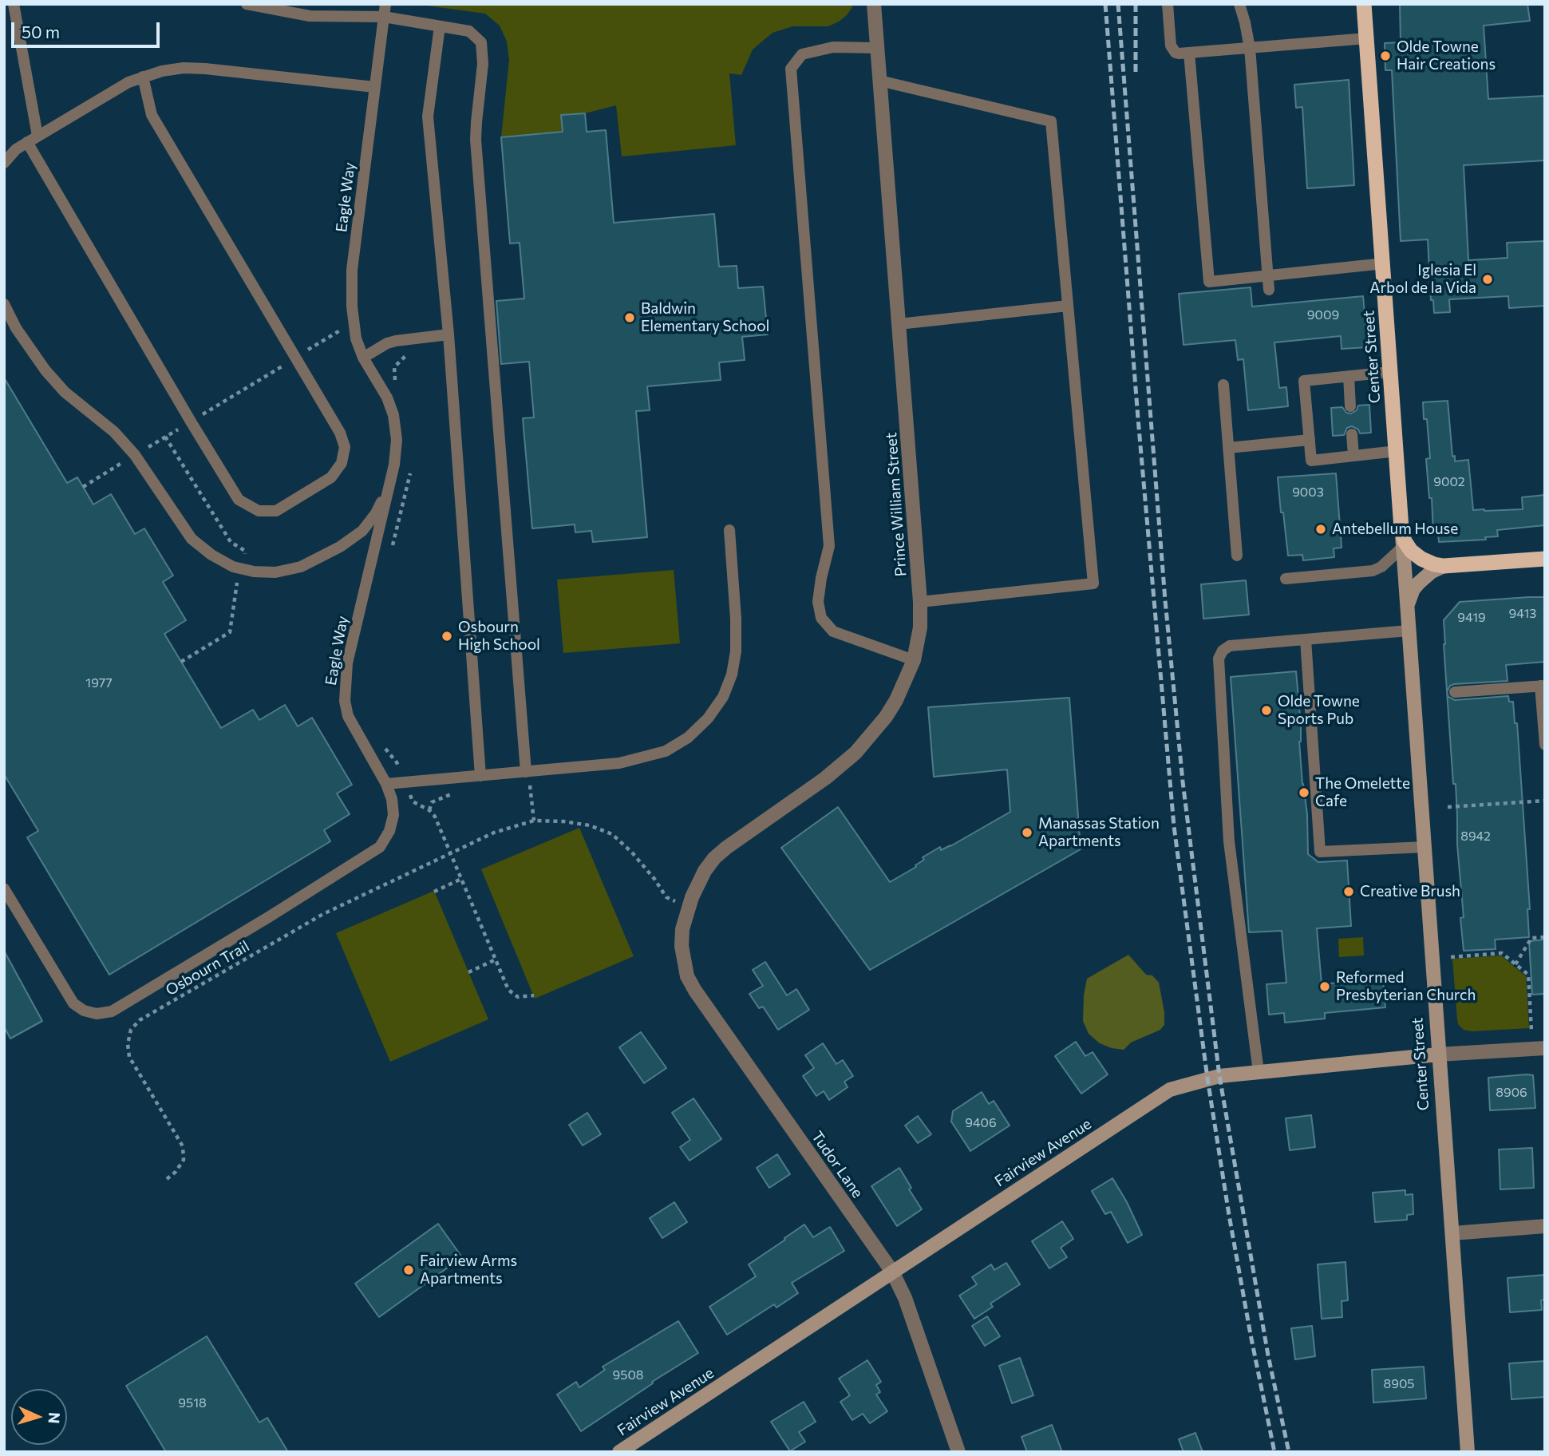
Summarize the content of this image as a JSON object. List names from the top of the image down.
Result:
{
  "streets": {
    "highway": ["Center Street"],
    "main road": ["Fairview Avenue"],
    "street": ["Prince William Street", "Tudor Lane"],
    "lane": ["Eagle Way"],
    "path": ["Osbourn Trail"]
  },
  "crossings": [
    ["Center Street", "Fairview Avenue"],
    ["Prince William Street", "Tudor Lane"],
    ["Fairview Avenue", "Tudor Lane"]
  ],
  "places": [
    "Olde Towne Hair Creations",
    "Iglesia El Arbol de la Vida",
    "Baldwin Elementary School",
    "Antebellum House",
    "Osbourn High School",
    "Olde Towne Sports Pub",
    "The Omelette Cafe",
    "Manassas Station Apartments",
    "Creative Brush",
    "Reformed Presbyterian Church",
    "Fairview Arms Apartments"
  ],
  "house_numbers": [
    "9009",
    "9002",
    "9003",
    "9413",
    "9419",
    "1977",
    "8942",
    "8906",
    "9406",
    "9508",
    "8905",
    "9518"
  ],
  "scale_bar": "50 m",
  "north": "right"
}
